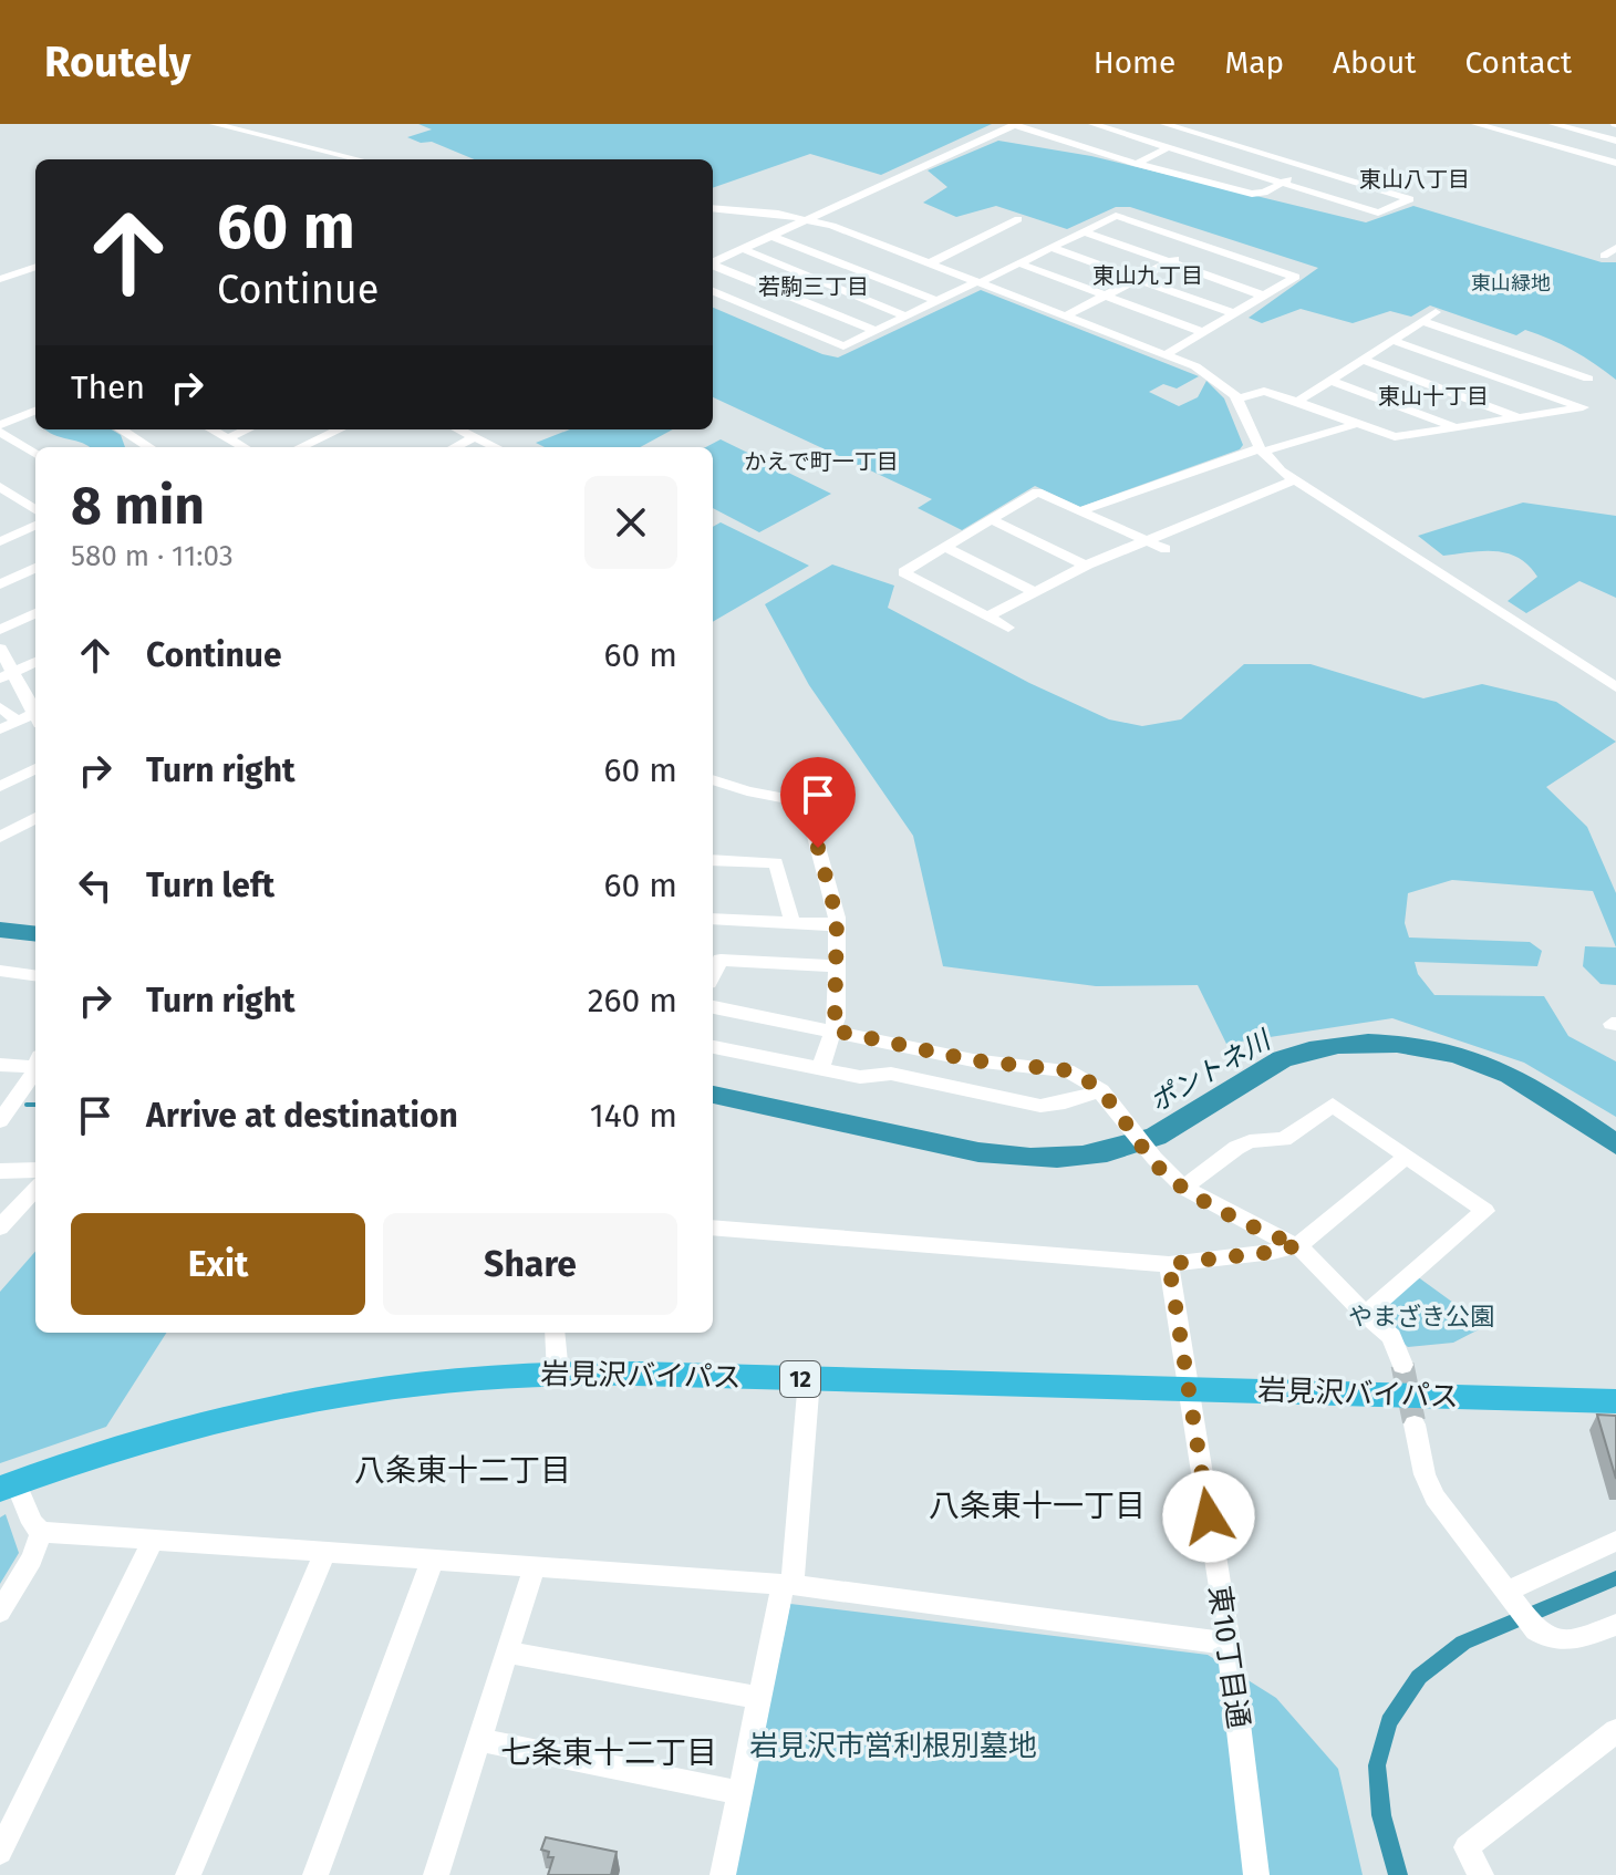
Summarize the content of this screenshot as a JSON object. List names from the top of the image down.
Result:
{
  "streets": {
    "highway": ["岩見沢バイパス", "12"],
    "street": ["東10丁目通"]
  },
  "crossings": [
    ["岩見沢バイパス", "東10丁目通"]
  ],
  "districts": [
    "東山八丁目",
    "東山九丁目",
    "若駒三丁目",
    "東山十丁目",
    "かえで町一丁目",
    "八条東十二丁目",
    "八条東十一丁目",
    "七条東十二丁目"
  ],
  "water": ["ポントネ川"],
  "parks": ["東山緑地", "やまざき公園", "岩見沢市営利根別墓地"],
  "page": {
    "header": "Routely",
    "nav": [
      "Home",
      "Map",
      "About",
      "Contact"
    ],
    "turn": ["60 m", "Continue"],
    "then": "Then",
    "heading": ["8 min", "580 m · 11:03"],
    "list": [
      {
        "name": "Continue",
        "value": "60 m"
      },
      {
        "name": "Turn right",
        "value": "60 m"
      },
      {
        "name": "Turn left",
        "value": "60 m"
      },
      {
        "name": "Turn right",
        "value": "260 m"
      },
      {
        "name": "Arrive at destination",
        "value": "140 m"
      }
    ],
    "buttons": ["Exit", "Share"]
  }
}
